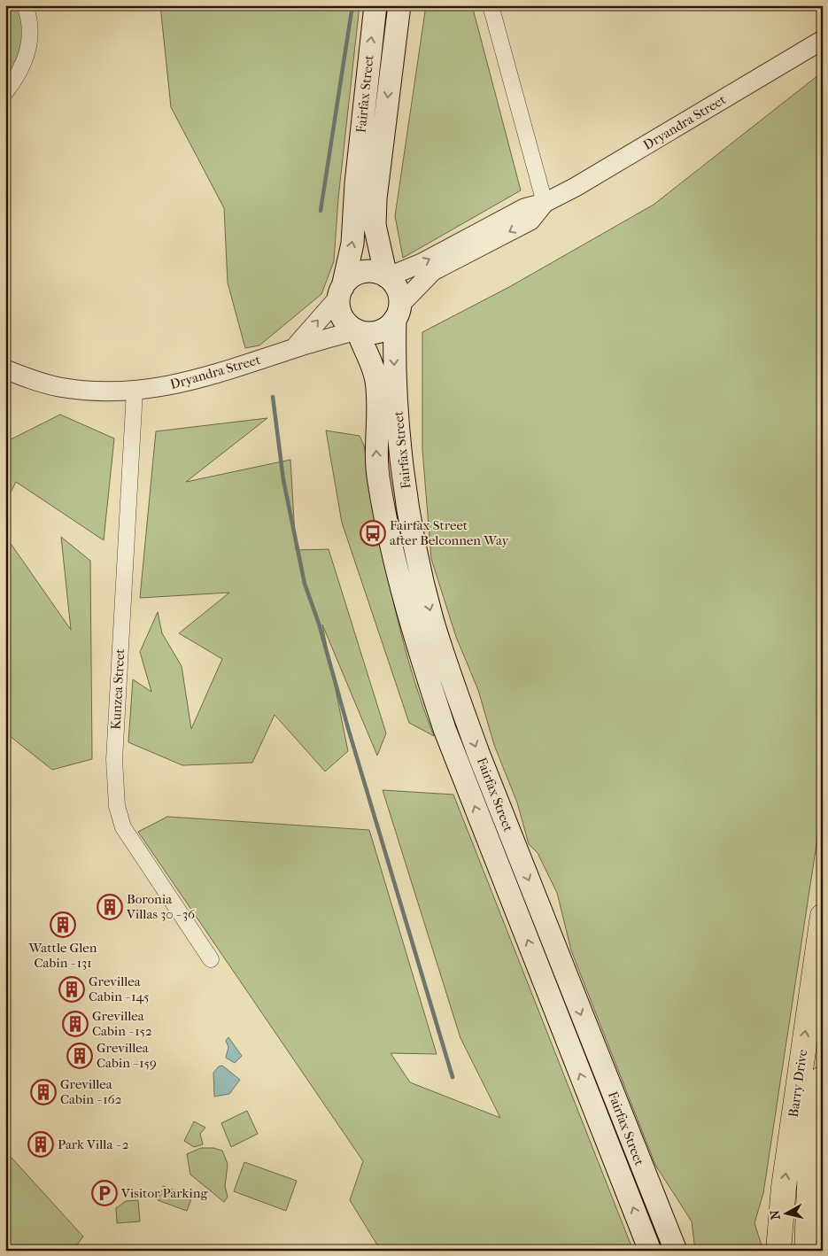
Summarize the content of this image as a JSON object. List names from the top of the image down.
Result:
{
  "streets": {
    "main road": ["Fairfax Street", "Barry Drive"],
    "street": ["Dryandra Street", "Kunzea Street"]
  },
  "crossings": [
    ["Fairfax Street", "Dryandra Street"],
    ["Dryandra Street", "Kunzea Street"]
  ],
  "places": {
    "bus stop": ["Fairfax Street after Belconnen Way"],
    "building": [
      "Boronia Villas 30 - 36",
      "Wattle Glen Cabin - 131",
      "Grevillea Cabin - 145",
      "Grevillea Cabin - 152",
      "Grevillea Cabin - 159",
      "Grevillea Cabin - 162",
      "Park Villa - 2"
    ],
    "parking": ["Visitor Parking"]
  },
  "north": "left"
}
